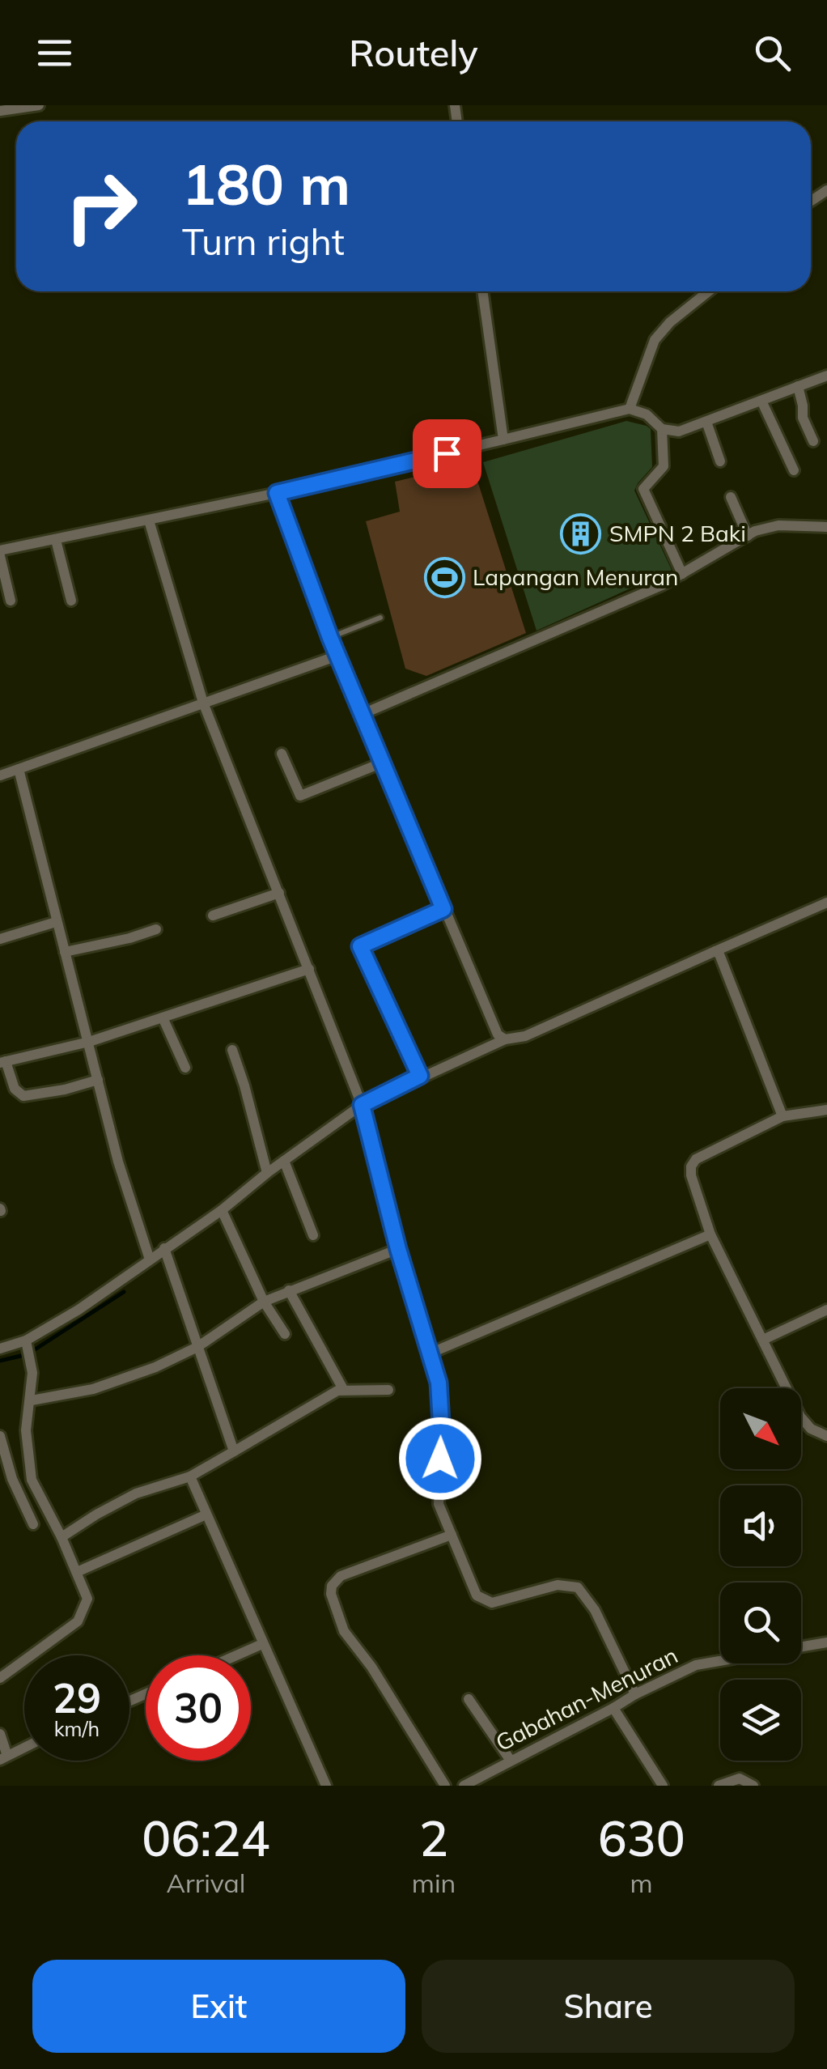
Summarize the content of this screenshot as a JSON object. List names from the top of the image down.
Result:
{
  "streets": {
    "street": ["Gabahan-Menuran"]
  },
  "places": {
    "building": ["SMPN 2 Baki"],
    "sports": ["Lapangan Menuran"]
  },
  "north": "bottom right",
  "page": {
    "header": "Routely",
    "turn": ["180 m", "Turn right"],
    "speed": "29 km/h",
    "limit": "30",
    "eta": [
      "06:24",
      "Arrival",
      "2",
      "min",
      "630",
      "m"
    ],
    "buttons": ["Exit", "Share"]
  }
}
